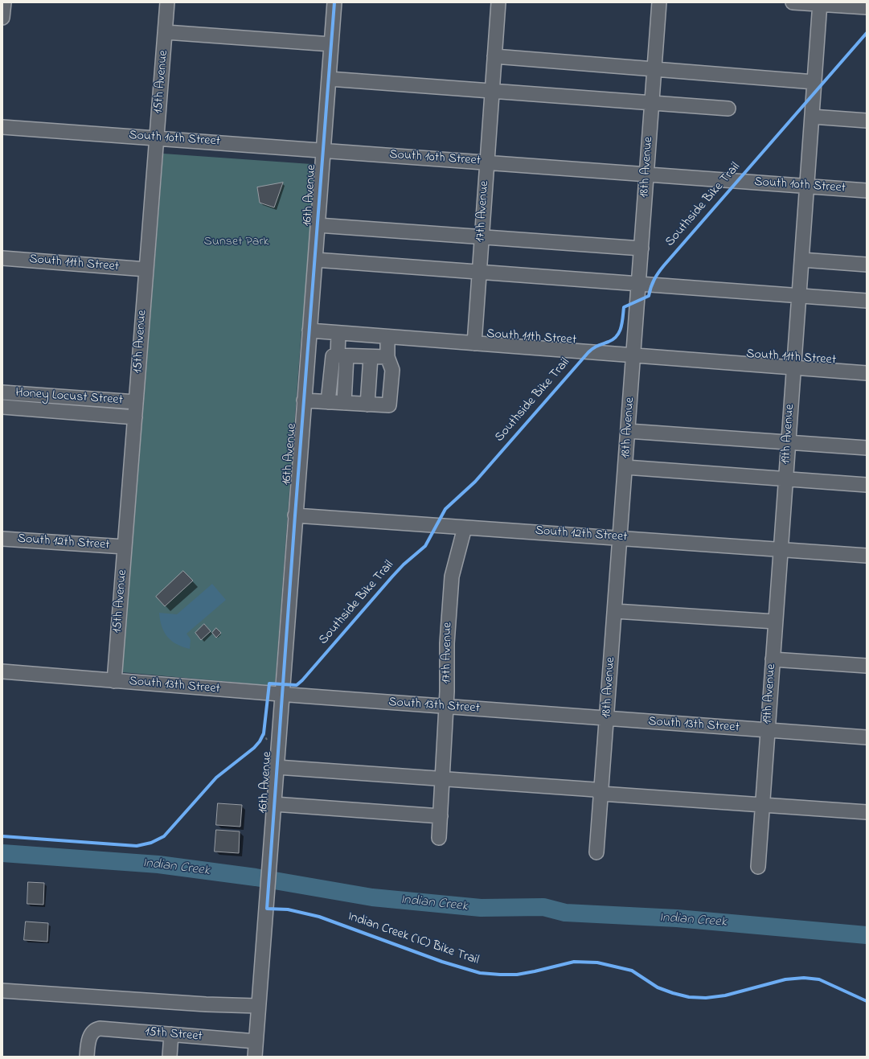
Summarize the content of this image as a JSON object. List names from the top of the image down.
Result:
{
  "streets": {
    "street": [
      "15th Avenue",
      "South 10th Street",
      "18th Avenue",
      "16th Avenue",
      "17th Avenue",
      "South 11th Street",
      "Honey Locust Street",
      "19th Avenue",
      "South 12th Street",
      "South 13th Street",
      "15th Street"
    ],
    "cycle path": ["Southside Bike Trail", "Indian Creek (IC) Bike Trail"]
  },
  "crossings": [
    ["15th Avenue", "South 10th Street"],
    ["15th Avenue", "South 11th Street"],
    ["15th Avenue", "Honey Locust Street"],
    ["15th Avenue", "South 12th Street"],
    ["15th Avenue", "South 13th Street"],
    ["South 10th Street", "18th Avenue"],
    ["South 10th Street", "16th Avenue"],
    ["South 10th Street", "17th Avenue"],
    ["South 10th Street", "19th Avenue"],
    ["18th Avenue", "South 11th Street"],
    ["18th Avenue", "South 12th Street"],
    ["18th Avenue", "South 13th Street"],
    ["16th Avenue", "South 11th Street"],
    ["16th Avenue", "South 12th Street"],
    ["16th Avenue", "South 13th Street"],
    ["16th Avenue", "15th Street"],
    ["17th Avenue", "South 11th Street"],
    ["17th Avenue", "South 12th Street"],
    ["17th Avenue", "South 13th Street"],
    ["South 11th Street", "19th Avenue"],
    ["19th Avenue", "South 12th Street"],
    ["19th Avenue", "South 13th Street"]
  ],
  "water": ["Indian Creek"],
  "parks": ["Sunset Park"]
}
